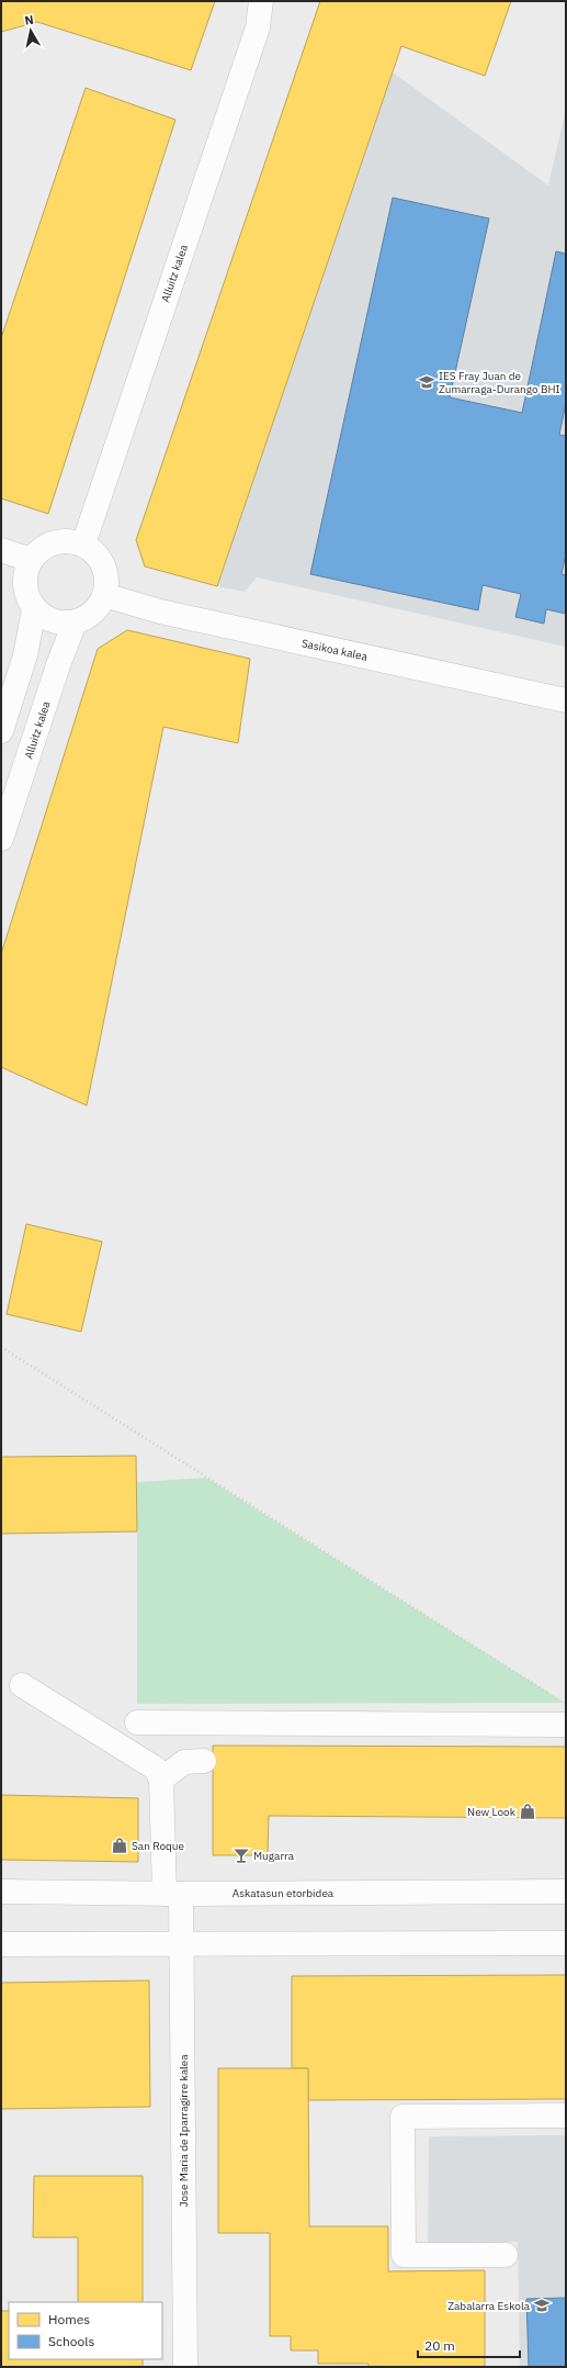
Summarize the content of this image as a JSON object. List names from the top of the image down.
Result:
{
  "streets": {
    "street": [
      "Alluitz kalea",
      "Sasikoa kalea",
      "Askatasun etorbidea",
      "Jose Maria de Iparragirre kalea"
    ]
  },
  "crossings": [
    ["Alluitz kalea", "Sasikoa kalea"],
    ["Askatasun etorbidea", "Jose Maria de Iparragirre kalea"]
  ],
  "places": {
    "school or university": ["IES Fray Juan de Zumarraga-Durango BHI", "Zabalarra Eskola"],
    "shop": ["New Look", "San Roque"],
    "bar": ["Mugarra"]
  },
  "legend": ["Homes", "Schools"],
  "scale_bar": "20 m",
  "north": "top"
}
